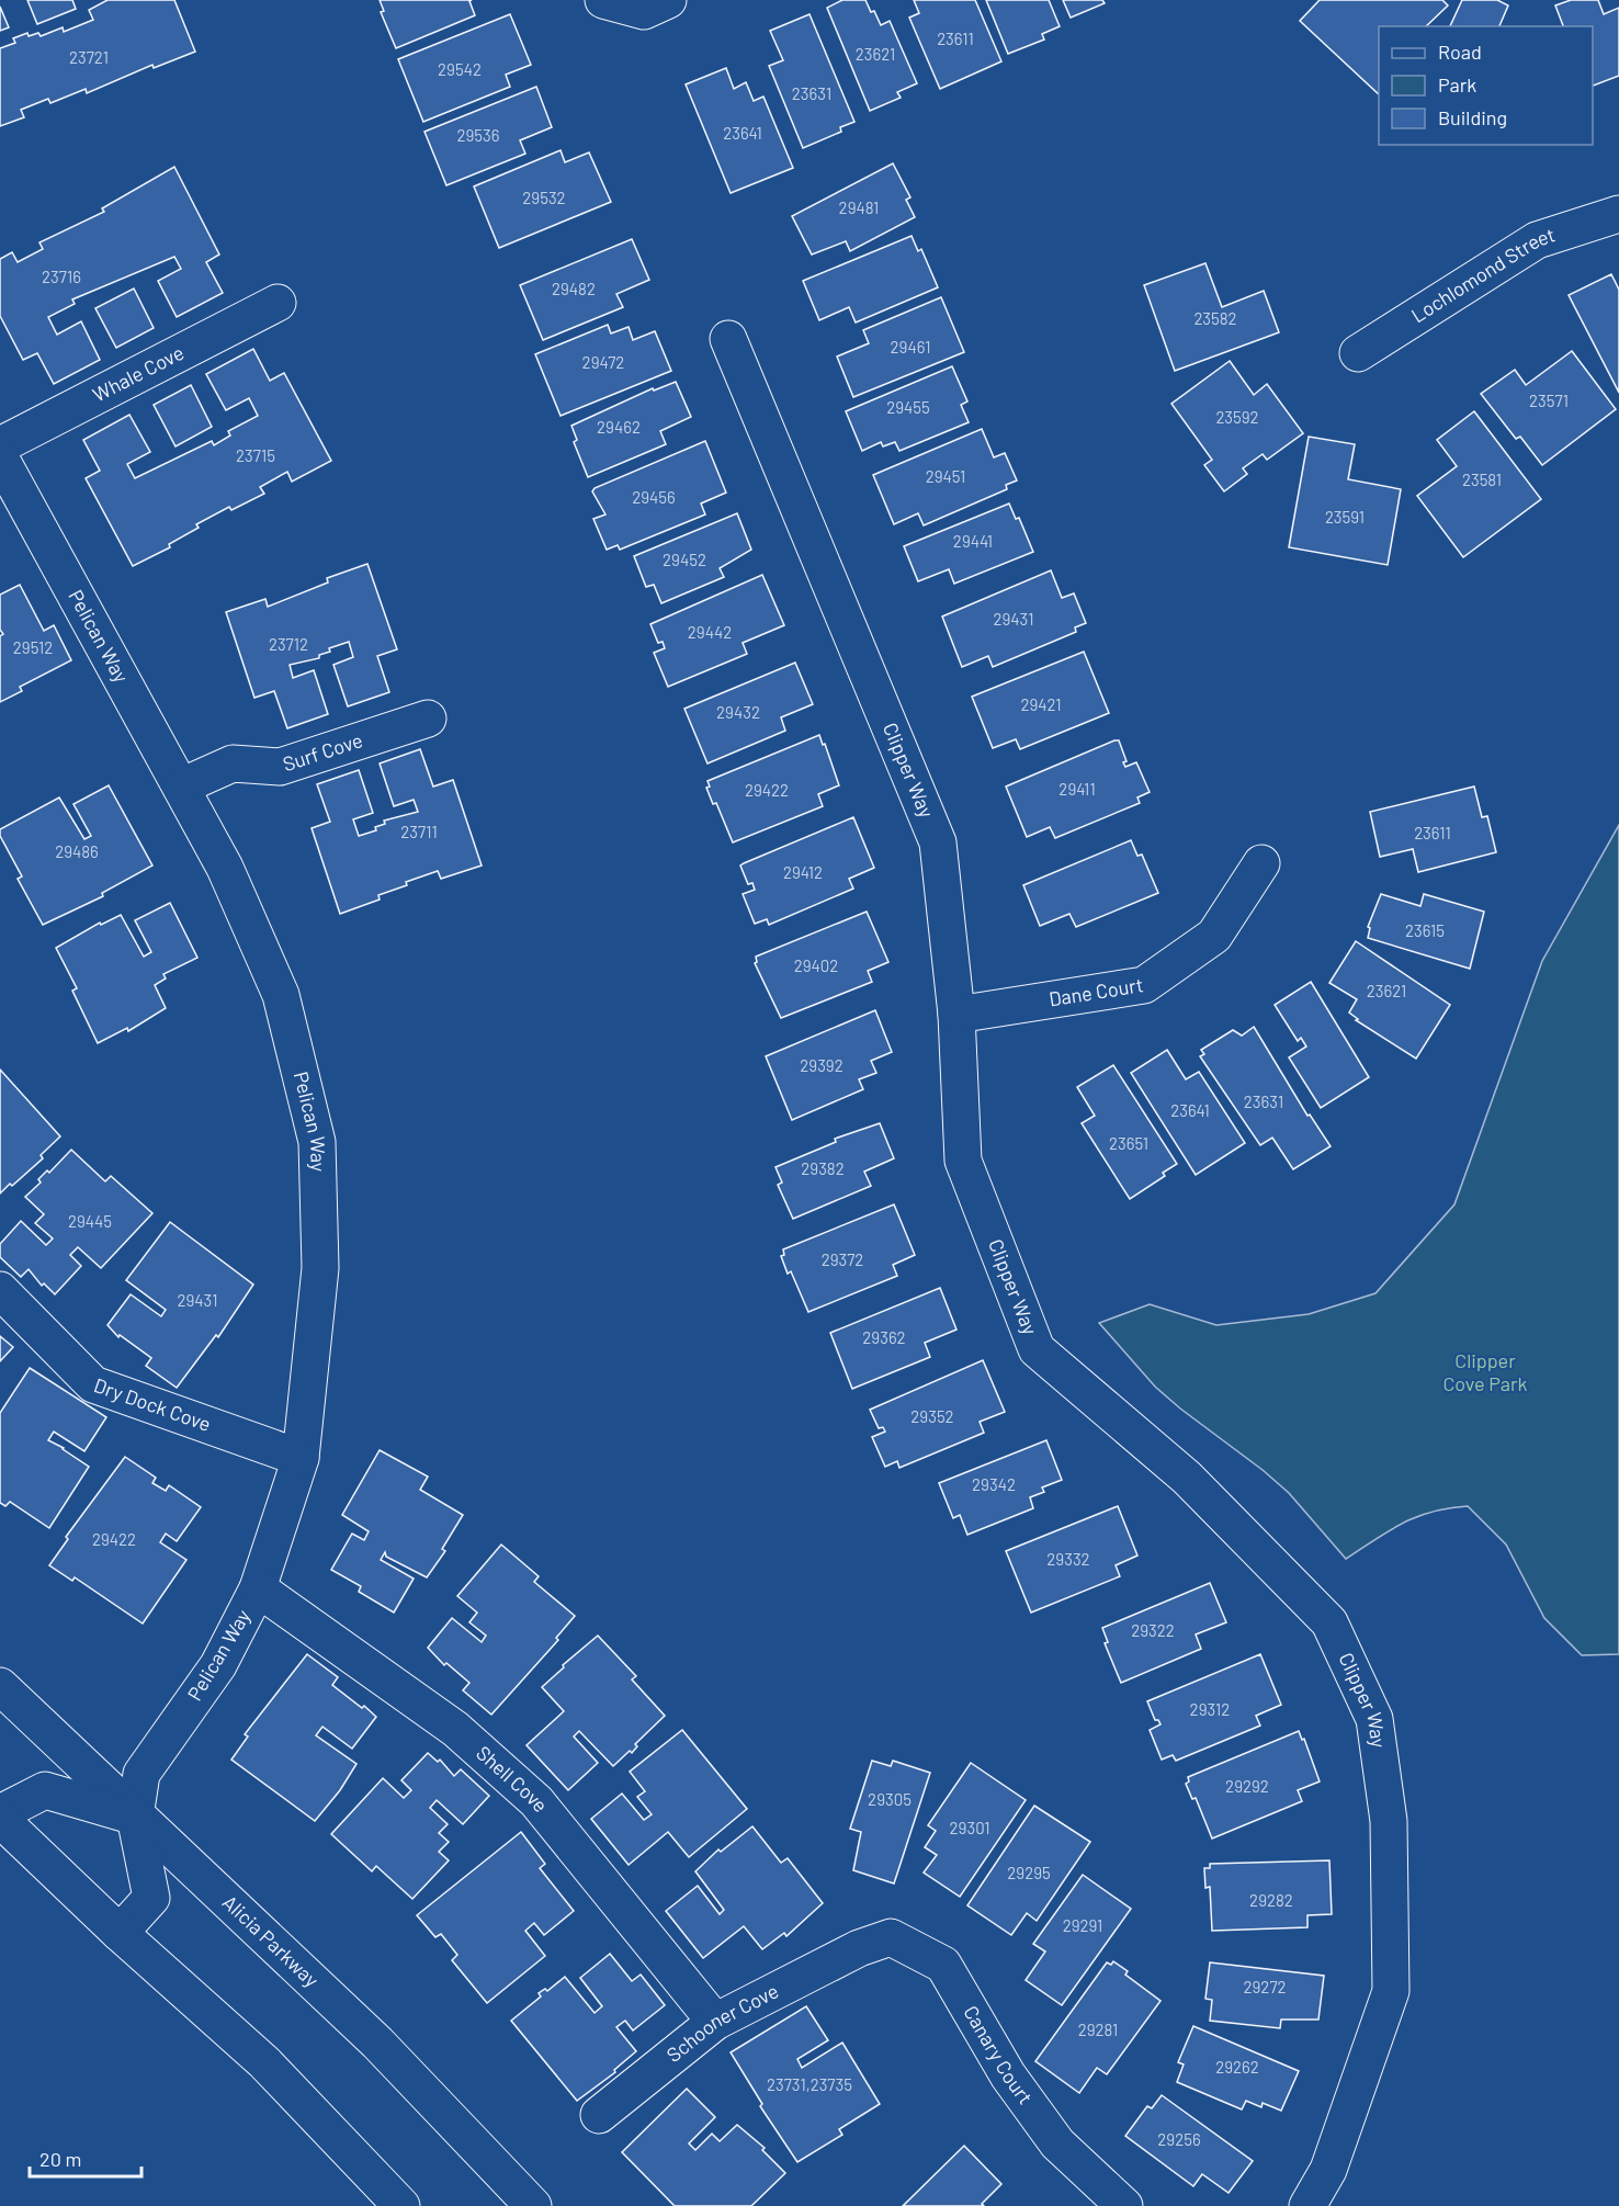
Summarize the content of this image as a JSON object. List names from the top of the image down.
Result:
{
  "streets": {
    "street": [
      "Lochlomond Street",
      "Whale Cove",
      "Pelican Way",
      "Surf Cove",
      "Clipper Way",
      "Dane Court",
      "Dry Dock Cove",
      "Shell Cove",
      "Alicia Parkway",
      "Schooner Cove",
      "Canary Court"
    ]
  },
  "crossings": [
    ["Pelican Way", "Surf Cove"],
    ["Pelican Way", "Dry Dock Cove"],
    ["Pelican Way", "Shell Cove"],
    ["Pelican Way", "Alicia Parkway"],
    ["Clipper Way", "Dane Court"],
    ["Shell Cove", "Schooner Cove"],
    ["Schooner Cove", "Canary Court"]
  ],
  "parks": ["Clipper Cove Park"],
  "house_numbers": [
    "23611",
    "23621",
    "23721",
    "29542",
    "23631",
    "23641",
    "29536",
    "29532",
    "29481",
    "23716",
    "29482",
    "23582",
    "29461",
    "29472",
    "23571",
    "29455",
    "23592",
    "29462",
    "23715",
    "29451",
    "23581",
    "29456",
    "23591",
    "29441",
    "29452",
    "29431",
    "29442",
    "23712",
    "29512",
    "29421",
    "29432",
    "29411",
    "29422",
    "23711",
    "23611",
    "29486",
    "29412",
    "23615",
    "29402",
    "23621",
    "29392",
    "23631",
    "23641",
    "23651",
    "29382",
    "29445",
    "29372",
    "29431",
    "29362",
    "29352",
    "29342",
    "29422",
    "29332",
    "29322",
    "29312",
    "29292",
    "29305",
    "29301",
    "29295",
    "29282",
    "29291",
    "29272",
    "29281",
    "29262",
    "23731,23735",
    "29256"
  ],
  "legend": ["Road", "Park", "Building"],
  "scale_bar": "20 m"
}
